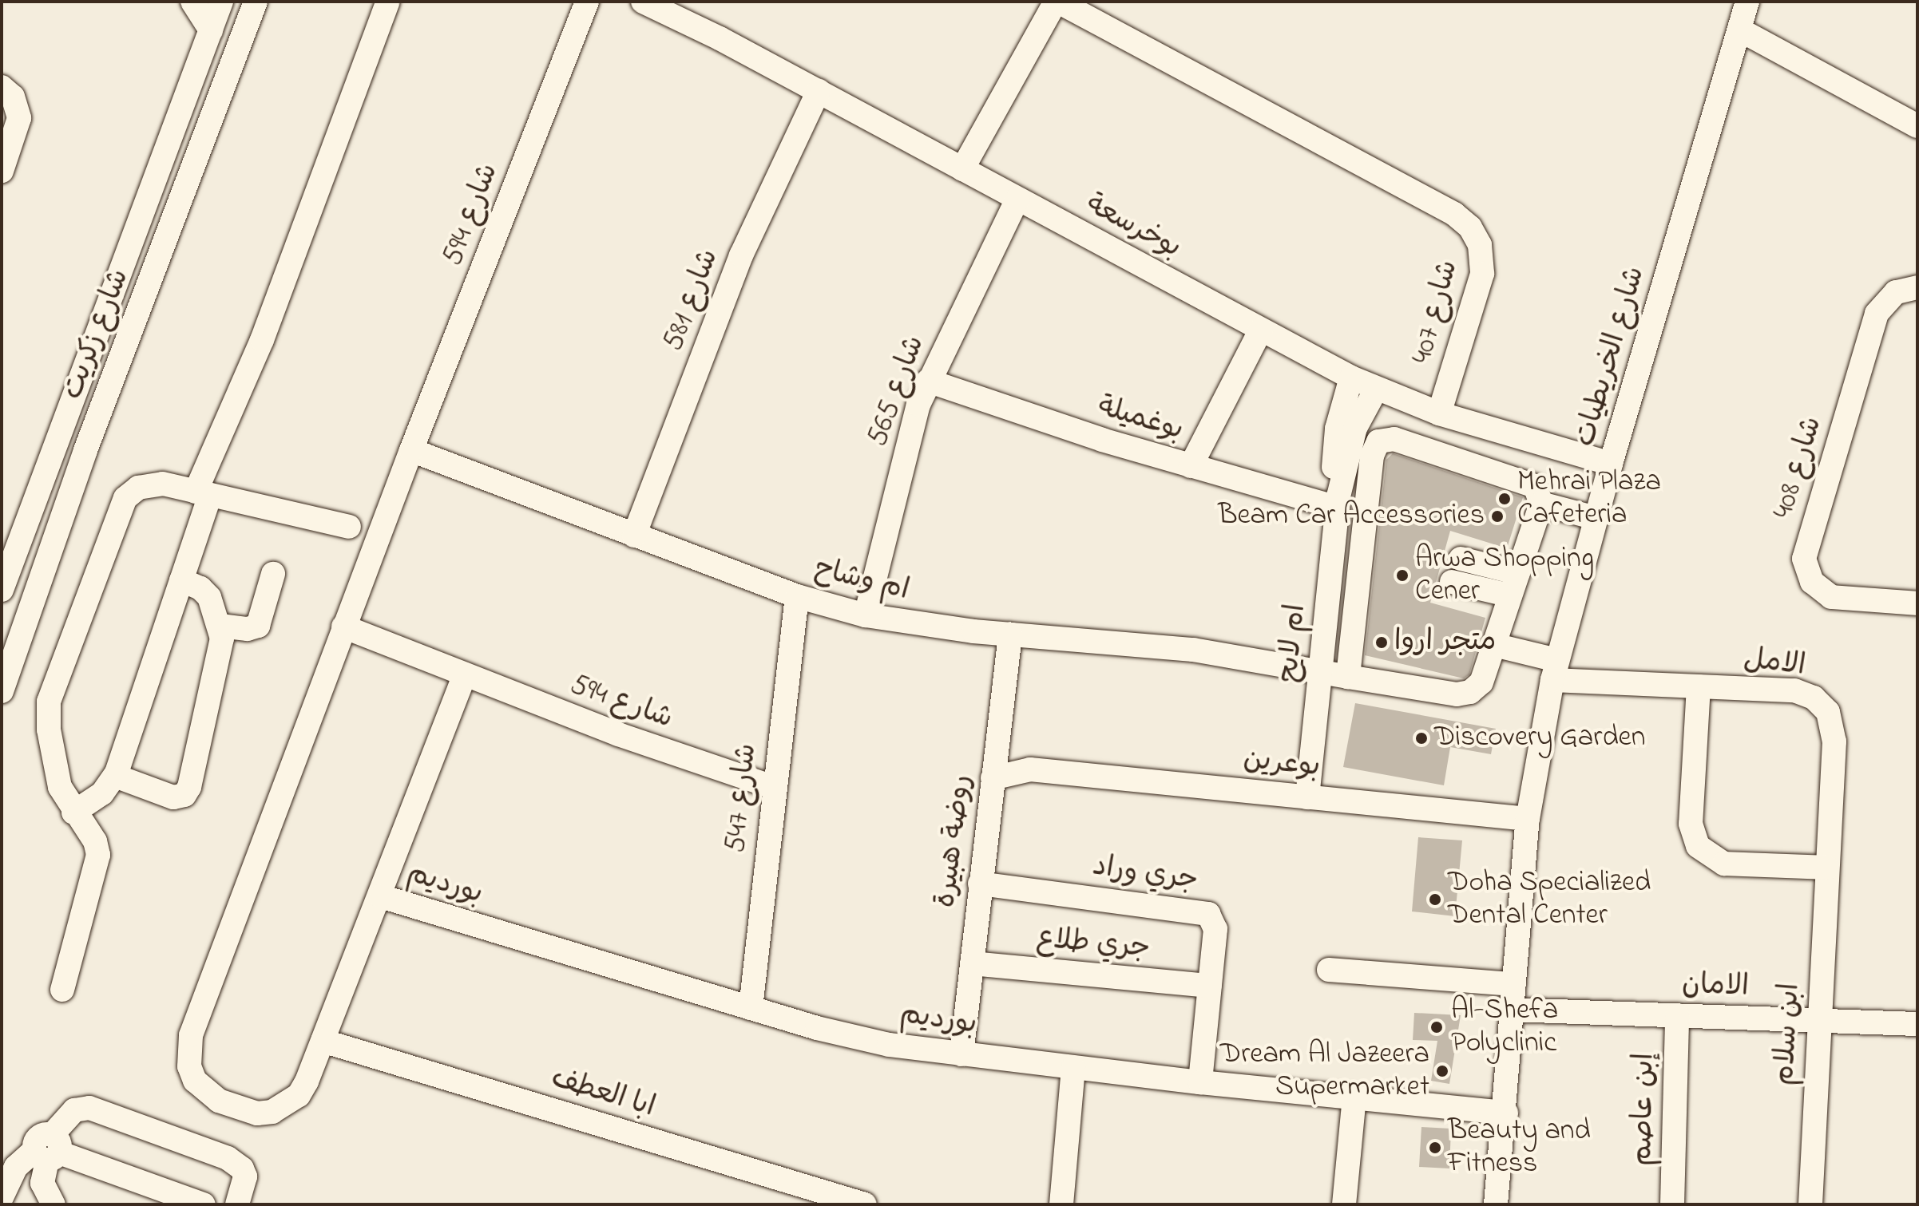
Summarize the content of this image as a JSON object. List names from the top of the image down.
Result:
{
  "streets": {
    "street": [
      "شارع 594",
      "بوخرسعة",
      "شارع 581",
      "شارع 407",
      "شارع زكريت",
      "شارع الخريطيات",
      "شارع 565",
      "بوغميلة",
      "شارع 408",
      "ام وشاح",
      "ام لايح",
      "الامل",
      "بوعرين",
      "شارع 547",
      "روضة هبيرة",
      "جري وراد",
      "بورديم",
      "جري طلاع",
      "الامان",
      "ابن سلام",
      "ابا العطف",
      "إبن عاصم"
    ]
  },
  "crossings": [
    ["شارع 594", "ام وشاح"],
    ["شارع 594", "شارع 547"],
    ["شارع 594", "بورديم"],
    ["شارع 594", "ابا العطف"],
    ["بوخرسعة", "شارع 581"],
    ["بوخرسعة", "شارع 407"],
    ["بوخرسعة", "شارع الخريطيات"],
    ["بوخرسعة", "شارع 565"],
    ["بوخرسعة", "ام لايح"],
    ["شارع 581", "ام وشاح"],
    ["شارع الخريطيات", "الامل"],
    ["شارع الخريطيات", "بوعرين"],
    ["شارع الخريطيات", "بورديم"],
    ["شارع الخريطيات", "الامان"],
    ["شارع 565", "بوغميلة"],
    ["شارع 565", "ام وشاح"],
    ["بوغميلة", "ام لايح"],
    ["ام وشاح", "ام لايح"],
    ["ام وشاح", "الامل"],
    ["ام وشاح", "شارع 547"],
    ["ام وشاح", "روضة هبيرة"],
    ["ام لايح", "بوعرين"],
    ["الامل", "ابن سلام"],
    ["بوعرين", "روضة هبيرة"],
    ["شارع 547", "بورديم"],
    ["روضة هبيرة", "جري وراد"],
    ["روضة هبيرة", "بورديم"],
    ["روضة هبيرة", "جري طلاع"],
    ["جري وراد", "بورديم"],
    ["جري وراد", "جري طلاع"],
    ["الامان", "ابن سلام"],
    ["الامان", "إبن عاصم"]
  ],
  "places": [
    "Mehrai Plaza Cafeteria",
    "Beam Car Accessories",
    "Arwa Shopping Cener",
    "متجر اروا",
    "Discovery Garden",
    "Doha Specialized Dental Center",
    "Al-Shefa Polyclinic",
    "Dream Al Jazeera Supermarket",
    "Beauty and Fitness"
  ]
}
